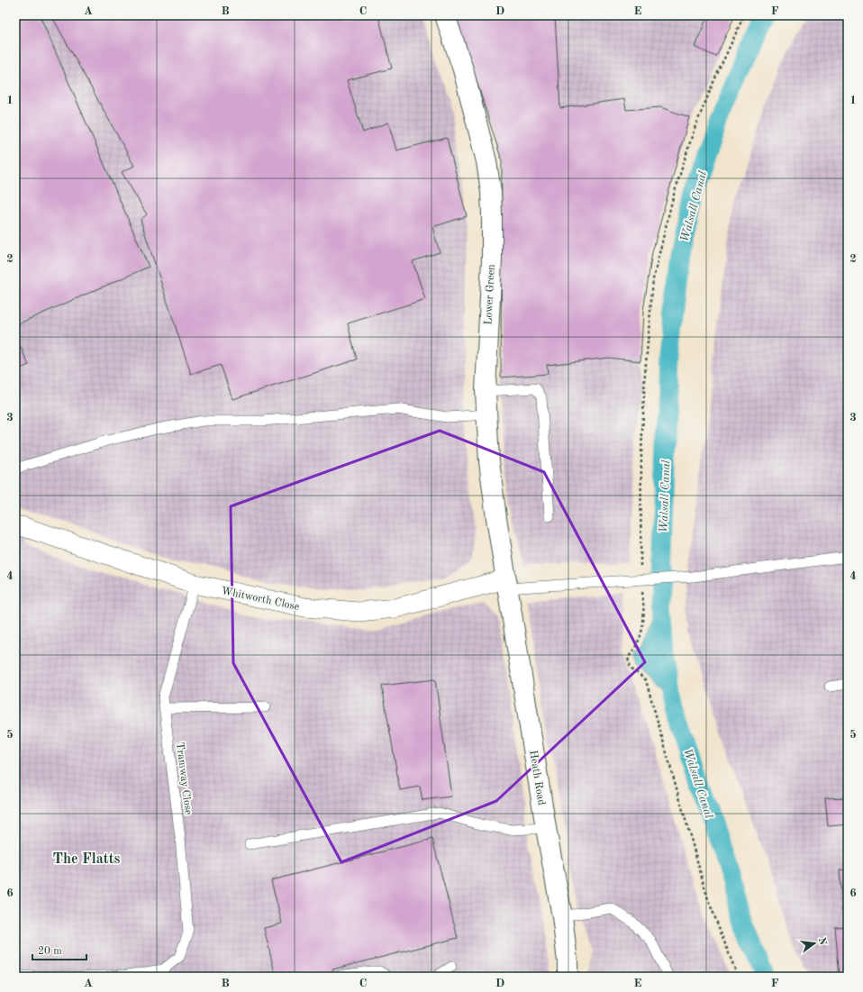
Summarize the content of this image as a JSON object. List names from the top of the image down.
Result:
{
  "streets": {
    "street": ["Lower Green", "Whitworth Close", "Heath Road"],
    "lane": ["Tramway Close"]
  },
  "crossings": [
    ["Lower Green", "Whitworth Close"],
    ["Lower Green", "Heath Road"],
    ["Whitworth Close", "Heath Road"],
    ["Whitworth Close", "Tramway Close"]
  ],
  "districts": ["The Flatts"],
  "water": ["Walsall Canal"],
  "scale_bar": "20 m",
  "north": "right",
  "grid": {
    "columns": [
      "A",
      "B",
      "C",
      "D",
      "E",
      "F"
    ],
    "rows": [
      "1",
      "2",
      "3",
      "4",
      "5",
      "6"
    ]
  }
}
